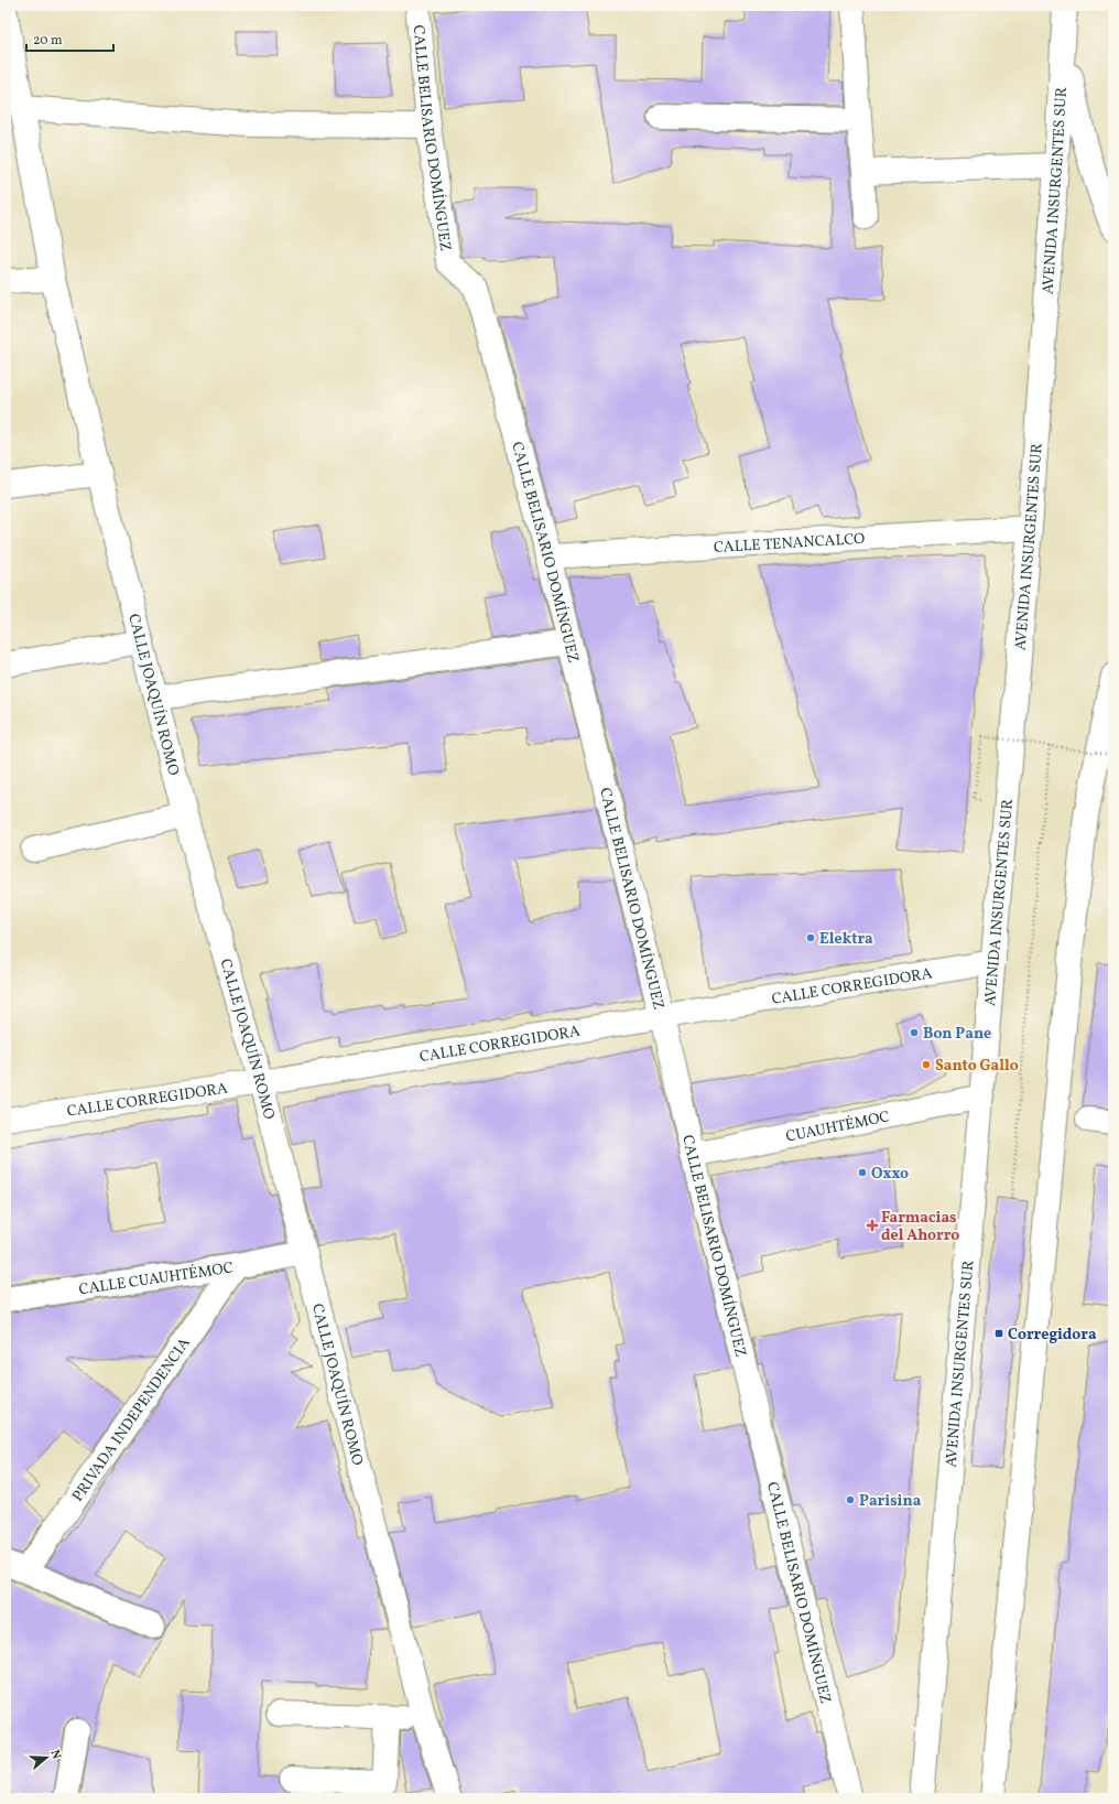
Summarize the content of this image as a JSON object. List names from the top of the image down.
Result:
{
  "streets": {
    "street": [
      "CALLE BELISARIO DOMÍNGUEZ",
      "AVENIDA INSURGENTES SUR",
      "CALLE TENANCALCO",
      "CALLE JOAQUÍN ROMO",
      "CALLE CORREGIDORA",
      "CUAUHTÉMOC",
      "CALLE CUAUHTÉMOC",
      "PRIVADA INDEPENDENCIA"
    ]
  },
  "crossings": [
    ["CALLE BELISARIO DOMÍNGUEZ", "CALLE TENANCALCO"],
    ["CALLE BELISARIO DOMÍNGUEZ", "CALLE CORREGIDORA"],
    ["CALLE BELISARIO DOMÍNGUEZ", "CUAUHTÉMOC"],
    ["AVENIDA INSURGENTES SUR", "CALLE TENANCALCO"],
    ["AVENIDA INSURGENTES SUR", "CALLE CORREGIDORA"],
    ["AVENIDA INSURGENTES SUR", "CUAUHTÉMOC"],
    ["CALLE JOAQUÍN ROMO", "CALLE CORREGIDORA"],
    ["CALLE JOAQUÍN ROMO", "CALLE CUAUHTÉMOC"],
    ["CALLE CUAUHTÉMOC", "PRIVADA INDEPENDENCIA"]
  ],
  "places": {
    "other": [
      "Elektra",
      "Bon Pane",
      "Santo Gallo",
      "Oxxo",
      "Parisina"
    ],
    "health": ["Farmacias del Ahorro"],
    "transit": ["Corregidora"]
  },
  "scale_bar": "20 m",
  "north": "right"
}
